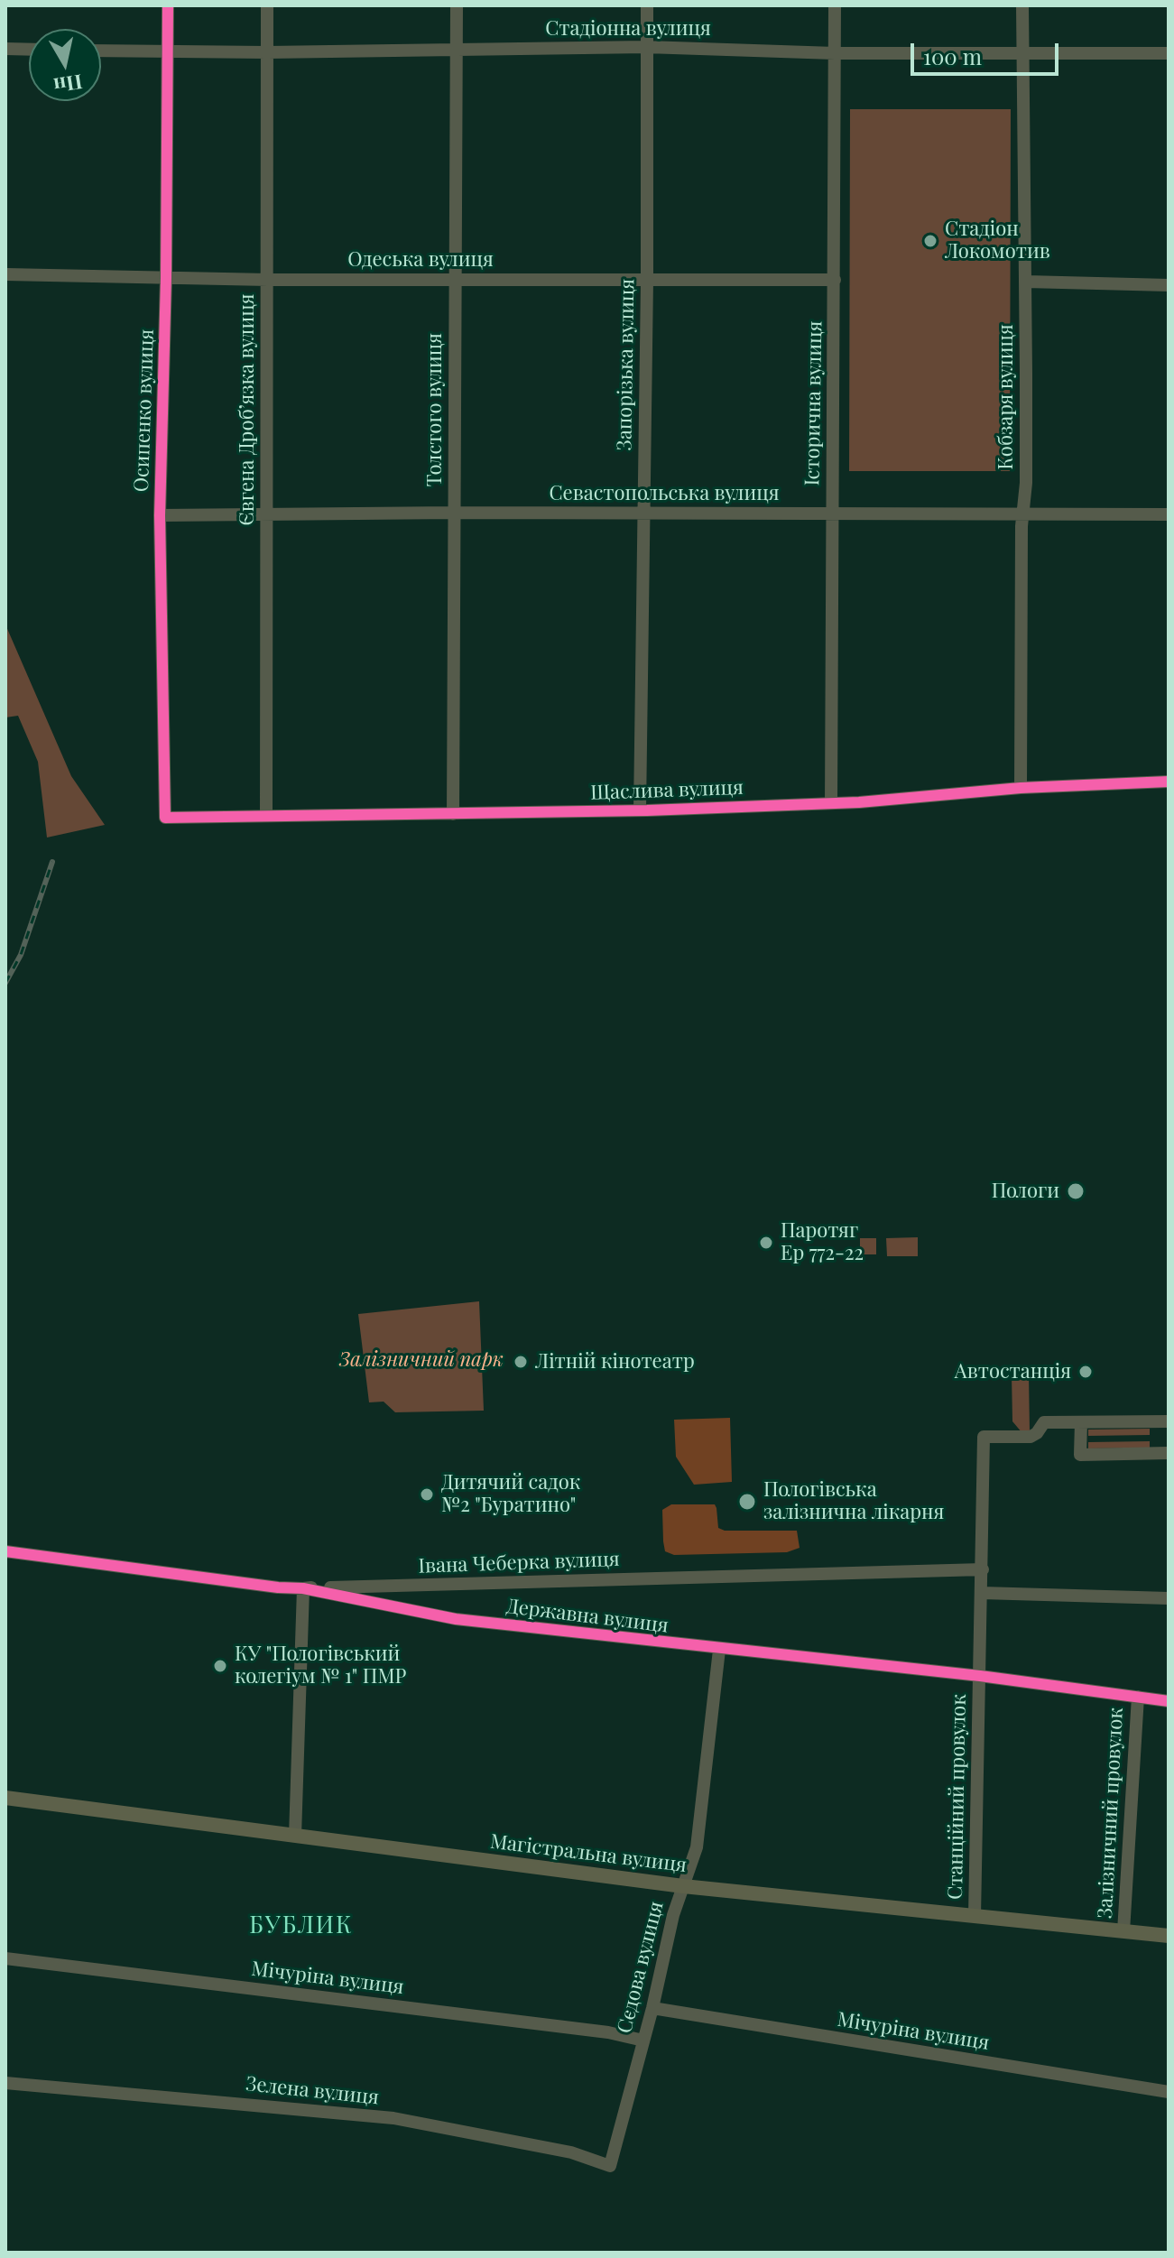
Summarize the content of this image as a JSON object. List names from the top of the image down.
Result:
{
  "streets": {
    "main road": ["Магістральна вулиця"],
    "street": [
      "Стадіонна вулиця",
      "Одеська вулиця",
      "Запорізька вулиця",
      "Кобзаря вулиця",
      "Історична вулиця",
      "Євгена Дроб’язка вулиця",
      "Толстого вулиця",
      "Осипенко вулиця",
      "Севастопольська вулиця",
      "Щаслива вулиця",
      "Івана Чеберка вулиця",
      "Державна вулиця",
      "Станційний провулок",
      "Залізничний провулок",
      "Сєдова вулиця",
      "Мічуріна вулиця",
      "Зелена вулиця"
    ]
  },
  "crossings": [
    ["Стадіонна вулиця", "Запорізька вулиця"],
    ["Стадіонна вулиця", "Кобзаря вулиця"],
    ["Стадіонна вулиця", "Історична вулиця"],
    ["Стадіонна вулиця", "Євгена Дроб’язка вулиця"],
    ["Стадіонна вулиця", "Толстого вулиця"],
    ["Стадіонна вулиця", "Осипенко вулиця"],
    ["Одеська вулиця", "Запорізька вулиця"],
    ["Одеська вулиця", "Історична вулиця"],
    ["Одеська вулиця", "Євгена Дроб’язка вулиця"],
    ["Одеська вулиця", "Толстого вулиця"],
    ["Одеська вулиця", "Осипенко вулиця"],
    ["Запорізька вулиця", "Севастопольська вулиця"],
    ["Запорізька вулиця", "Щаслива вулиця"],
    ["Кобзаря вулиця", "Севастопольська вулиця"],
    ["Кобзаря вулиця", "Щаслива вулиця"],
    ["Історична вулиця", "Севастопольська вулиця"],
    ["Історична вулиця", "Щаслива вулиця"],
    ["Євгена Дроб’язка вулиця", "Севастопольська вулиця"],
    ["Євгена Дроб’язка вулиця", "Щаслива вулиця"],
    ["Толстого вулиця", "Севастопольська вулиця"],
    ["Толстого вулиця", "Щаслива вулиця"],
    ["Осипенко вулиця", "Севастопольська вулиця"],
    ["Осипенко вулиця", "Щаслива вулиця"],
    ["Івана Чеберка вулиця", "Державна вулиця"],
    ["Івана Чеберка вулиця", "Станційний провулок"],
    ["Державна вулиця", "Станційний провулок"],
    ["Державна вулиця", "Залізничний провулок"],
    ["Державна вулиця", "Сєдова вулиця"],
    ["Станційний провулок", "Магістральна вулиця"],
    ["Залізничний провулок", "Магістральна вулиця"],
    ["Магістральна вулиця", "Сєдова вулиця"],
    ["Сєдова вулиця", "Мічуріна вулиця"],
    ["Сєдова вулиця", "Зелена вулиця"]
  ],
  "districts": ["БУБЛИК"],
  "parks": ["Залізничний парк"],
  "places": [
    "Стадіон Локомотив",
    "Пологи",
    "Паротяг Ер 772-22",
    "Літній кінотеатр",
    "Автостанція",
    "Дитячий садок №2 \"Буратино\"",
    "Пологівська залізнична лікарня",
    "КУ \"Пологівський колегіум № 1\" ПМР"
  ],
  "scale_bar": "100 m",
  "north": "bottom"
}
